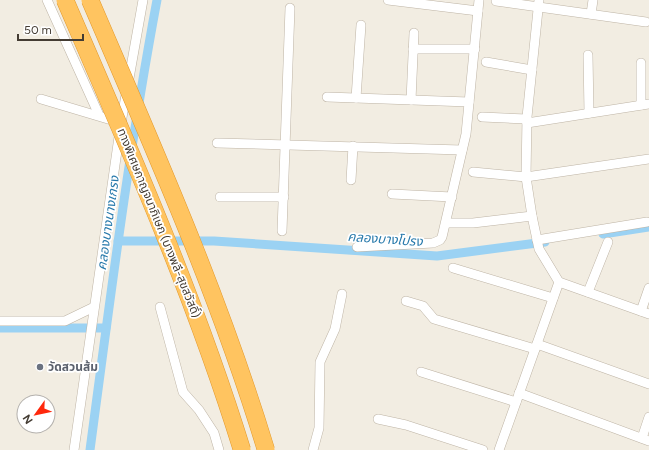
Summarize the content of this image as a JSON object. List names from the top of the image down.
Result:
{
  "streets": {
    "highway": ["ทางพิเศษกาญจนาภิเษก (บางพลี-สุขสวัสดิ์)"]
  },
  "water": ["คลองบางนางเกรง", "คลองบางโปรง"],
  "places": ["วัดสวนส้ม"],
  "scale_bar": "50 m",
  "north": "bottom left"
}
